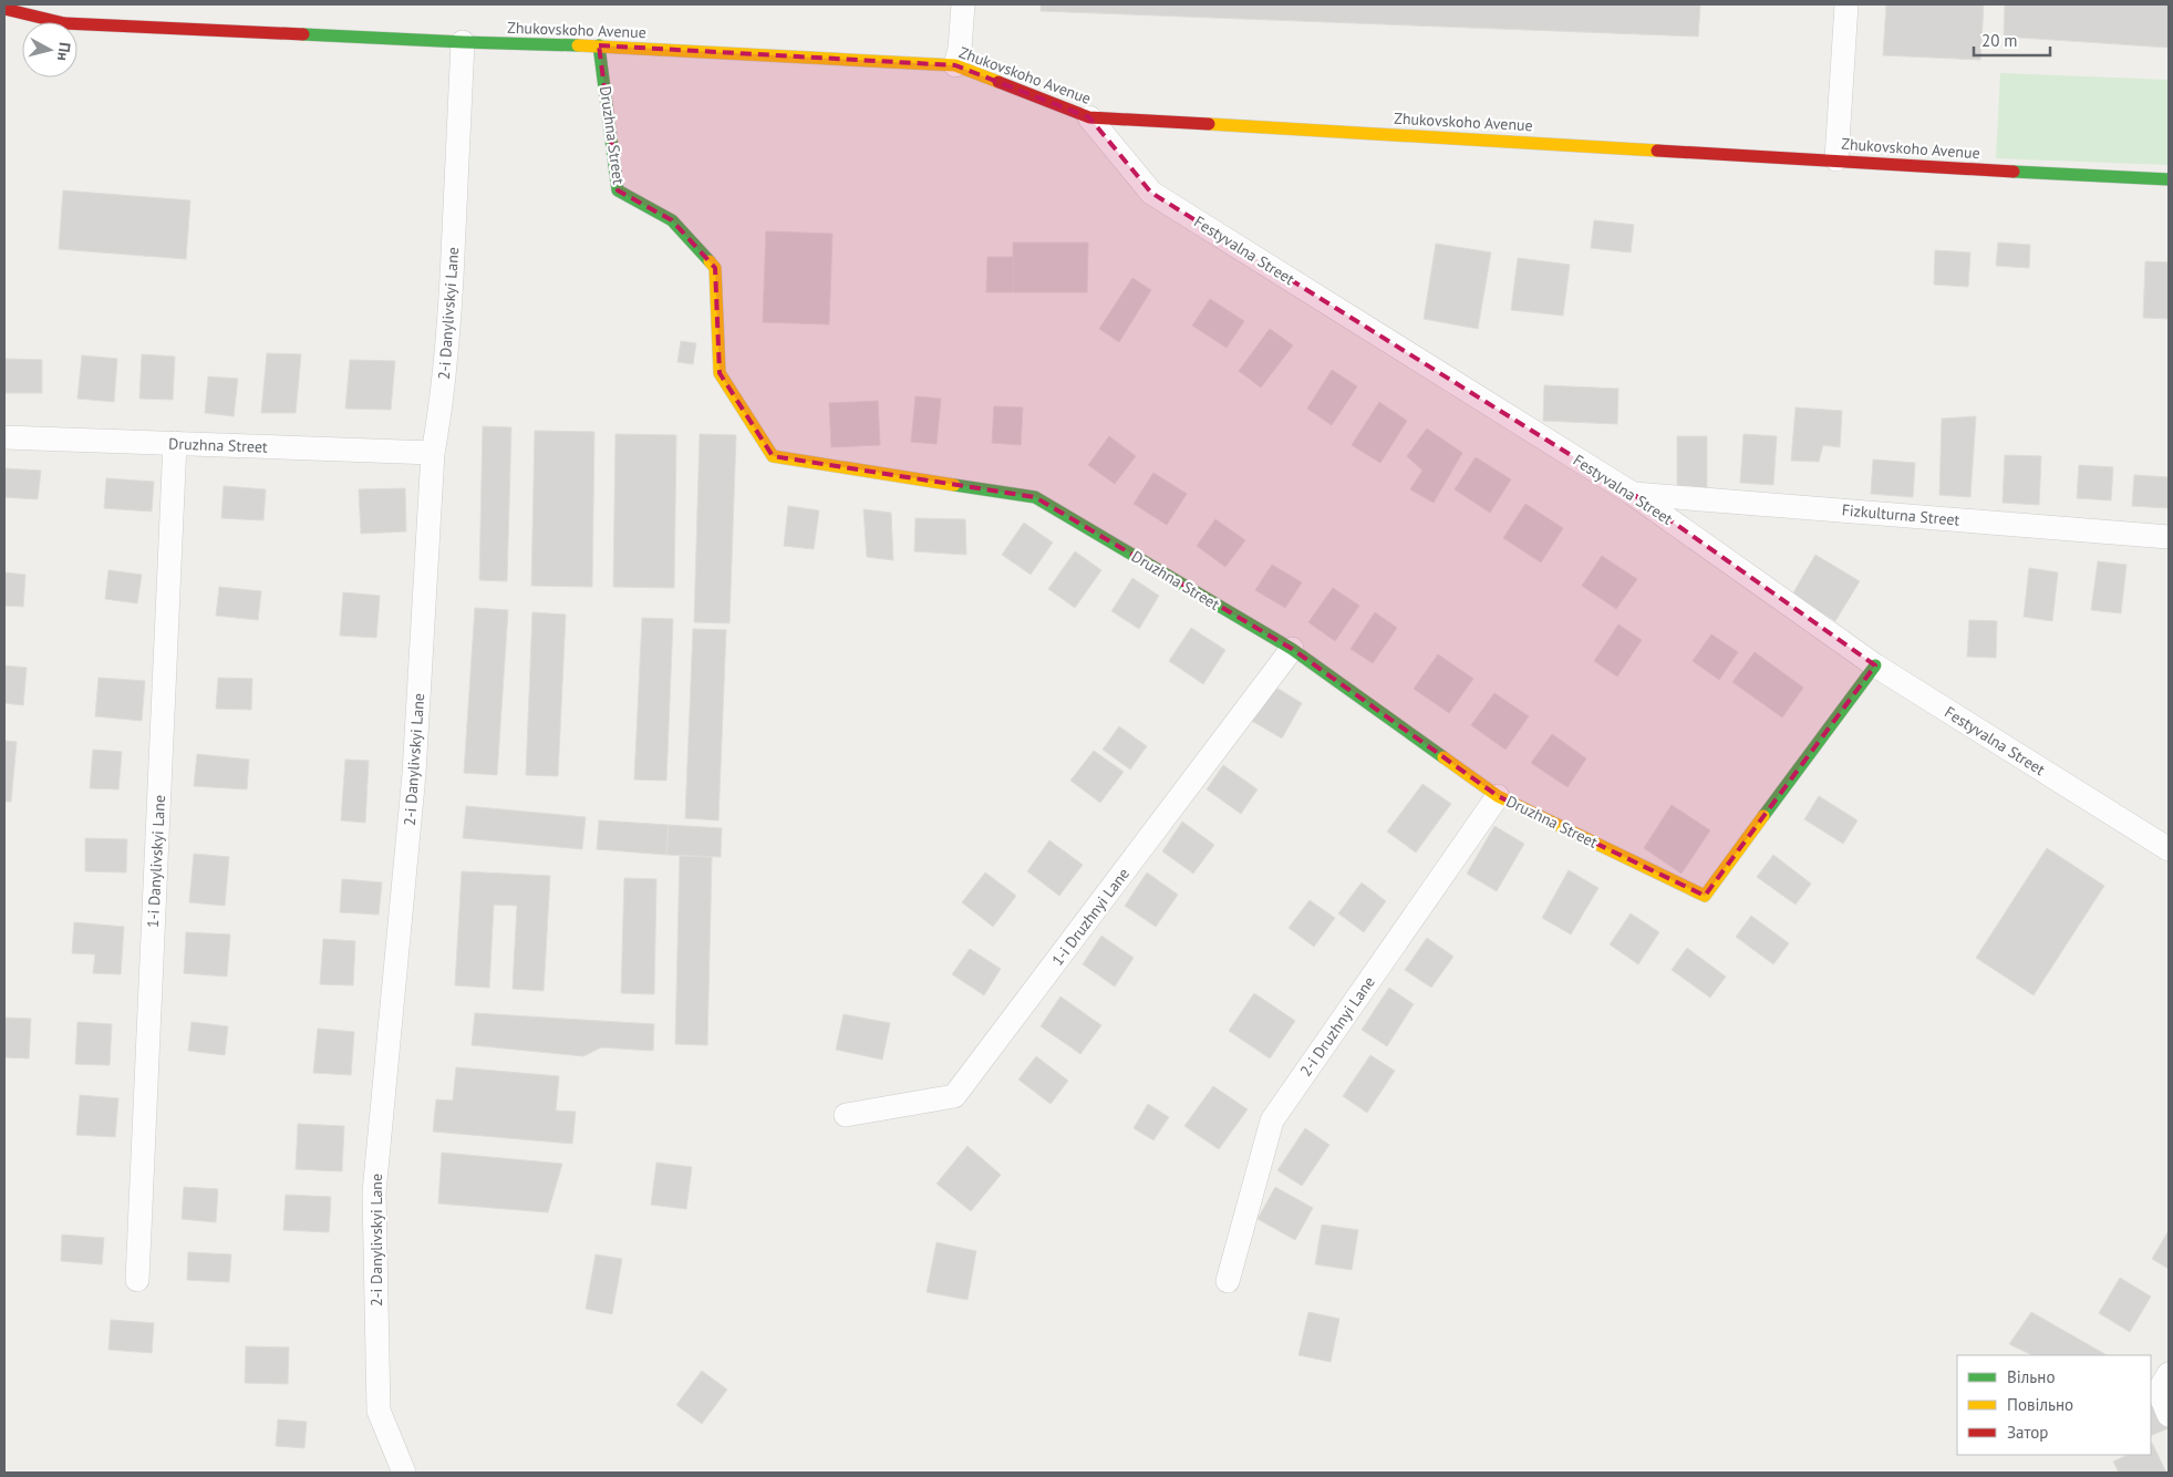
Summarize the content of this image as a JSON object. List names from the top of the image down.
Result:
{
  "streets": {
    "street": [
      "Zhukovskoho Avenue",
      "Druzhna Street",
      "Festyvalna Street",
      "2-i Danylivskyi Lane",
      "Fizkulturna Street",
      "1-i Danylivskyi Lane",
      "1-i Druzhnyi Lane",
      "2-i Druzhnyi Lane"
    ]
  },
  "crossings": [
    ["Zhukovskoho Avenue", "Druzhna Street"],
    ["Zhukovskoho Avenue", "Festyvalna Street"],
    ["Zhukovskoho Avenue", "2-i Danylivskyi Lane"],
    ["Druzhna Street", "Festyvalna Street"],
    ["Druzhna Street", "2-i Danylivskyi Lane"],
    ["Druzhna Street", "1-i Danylivskyi Lane"],
    ["Druzhna Street", "1-i Druzhnyi Lane"],
    ["Druzhna Street", "2-i Druzhnyi Lane"],
    ["Festyvalna Street", "Fizkulturna Street"]
  ],
  "legend": ["Вільно", "Повільно", "Затор"],
  "scale_bar": "20 m",
  "north": "right"
}
